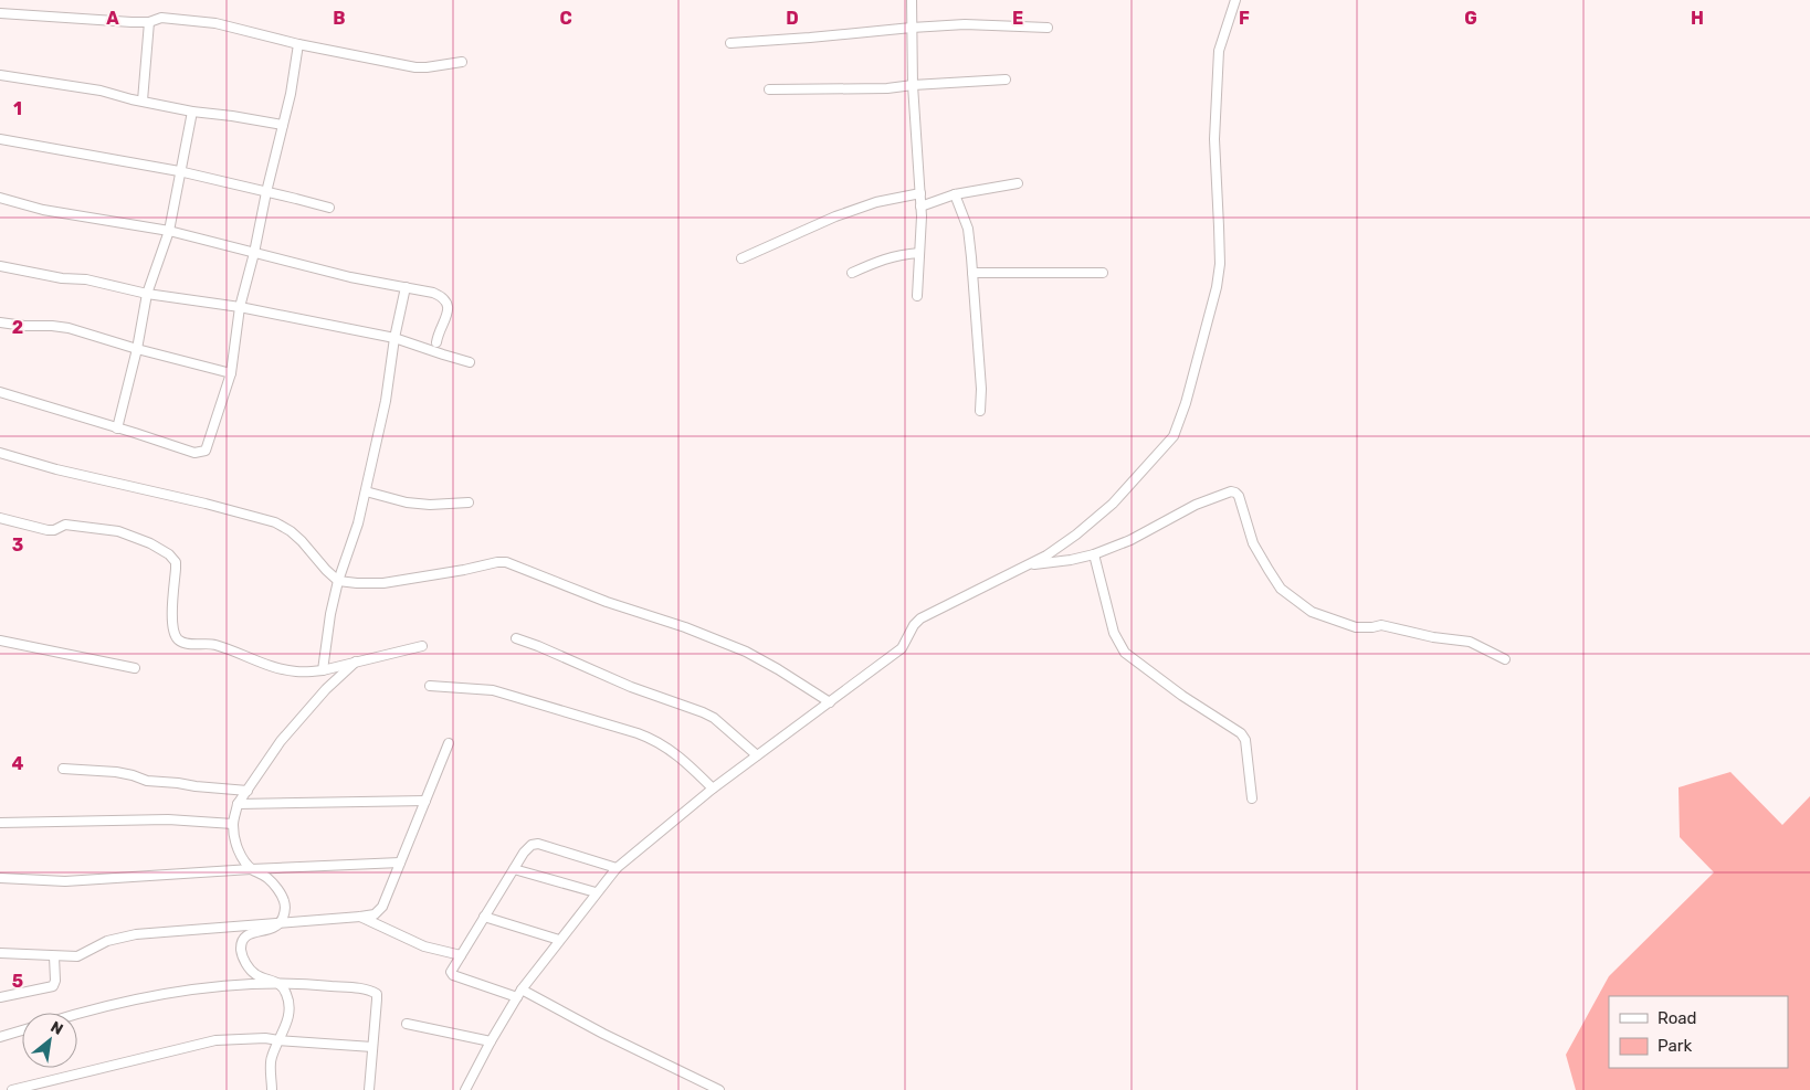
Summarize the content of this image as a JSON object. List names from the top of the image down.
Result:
{
  "legend": ["Road", "Park"],
  "north": "top right",
  "grid": {
    "columns": [
      "A",
      "B",
      "C",
      "D",
      "E",
      "F",
      "G",
      "H"
    ],
    "rows": [
      "1",
      "2",
      "3",
      "4",
      "5"
    ]
  }
}
